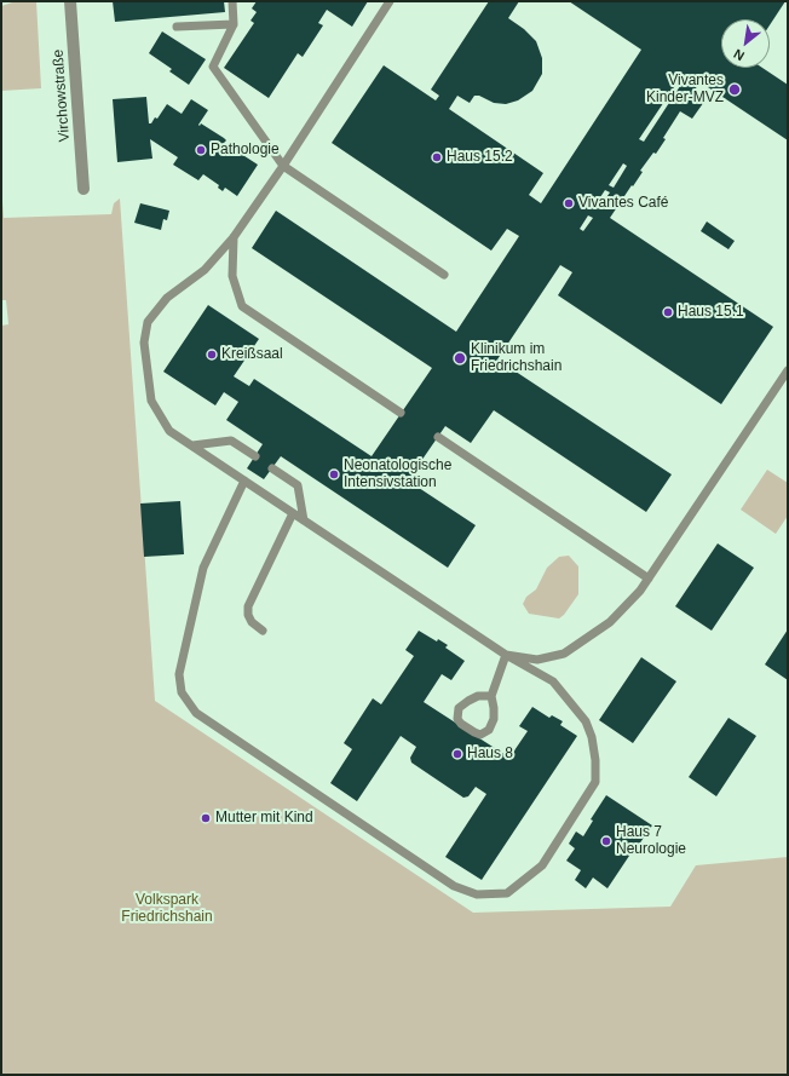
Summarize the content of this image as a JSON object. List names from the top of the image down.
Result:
{
  "streets": {
    "street": ["Virchowstraße"]
  },
  "parks": ["Volkspark Friedrichshain"],
  "places": [
    "Vivantes Kinder-MVZ",
    "Pathologie",
    "Haus 15.2",
    "Vivantes Café",
    "Haus 15.1",
    "Kreißsaal",
    "Klinikum im Friedrichshain",
    "Neonatologische Intensivstation",
    "Haus 8",
    "Mutter mit Kind",
    "Haus 7 Neurologie"
  ],
  "north": "bottom left"
}
